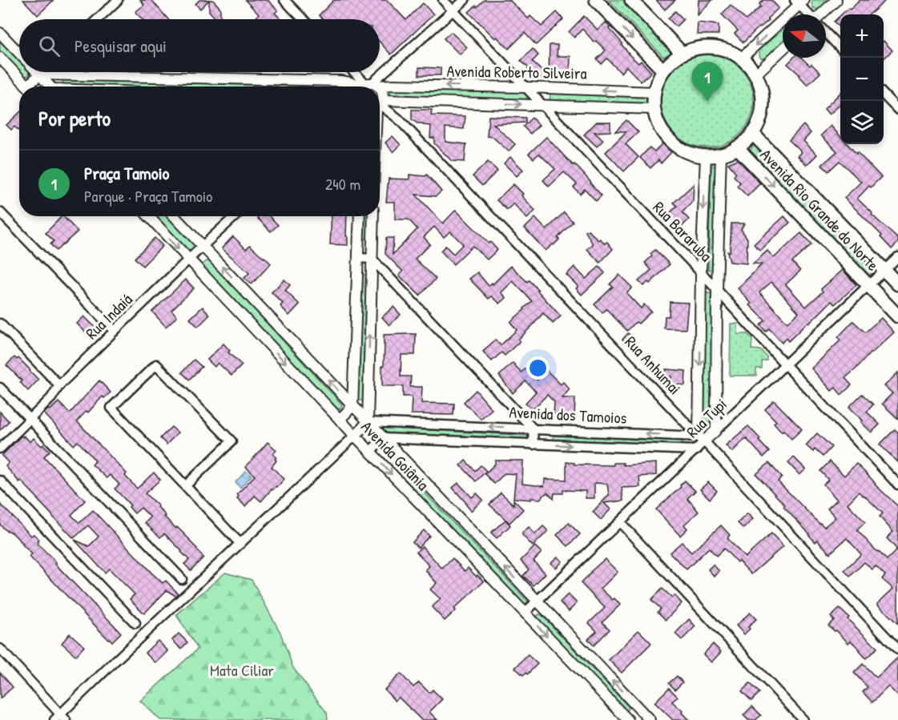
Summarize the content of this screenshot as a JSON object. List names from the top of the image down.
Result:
{
  "streets": {
    "main road": ["Avenida Rio Grande do Norte"],
    "street": [
      "Avenida Roberto Silveira",
      "Rua Bararuba",
      "Rua Indaiá",
      "Rua Anhumai",
      "Avenida dos Tamoios",
      "Rua Tupi",
      "Avenida Goiânia"
    ]
  },
  "crossings": [
    ["Avenida Roberto Silveira", "Avenida Rio Grande do Norte"],
    ["Avenida Roberto Silveira", "Rua Bararuba"],
    ["Avenida Rio Grande do Norte", "Rua Tupi"],
    ["Rua Bararuba", "Rua Tupi"],
    ["Rua Indaiá", "Avenida Goiânia"],
    ["Rua Anhumai", "Avenida dos Tamoios"],
    ["Rua Anhumai", "Rua Tupi"],
    ["Avenida dos Tamoios", "Rua Tupi"],
    ["Avenida dos Tamoios", "Avenida Goiânia"],
    ["Rua Tupi", "Avenida Goiânia"]
  ],
  "parks": ["Mata Ciliar"],
  "north": "left",
  "page": {
    "map_buttons": ["+", "−"],
    "search": "Pesquisar aqui",
    "pins": "1",
    "heading": "Por perto",
    "list": [
      {
        "mark": "1",
        "name": "Praça Tamoio",
        "note": "Parque · Praça Tamoio",
        "value": "240 m"
      }
    ]
  }
}
